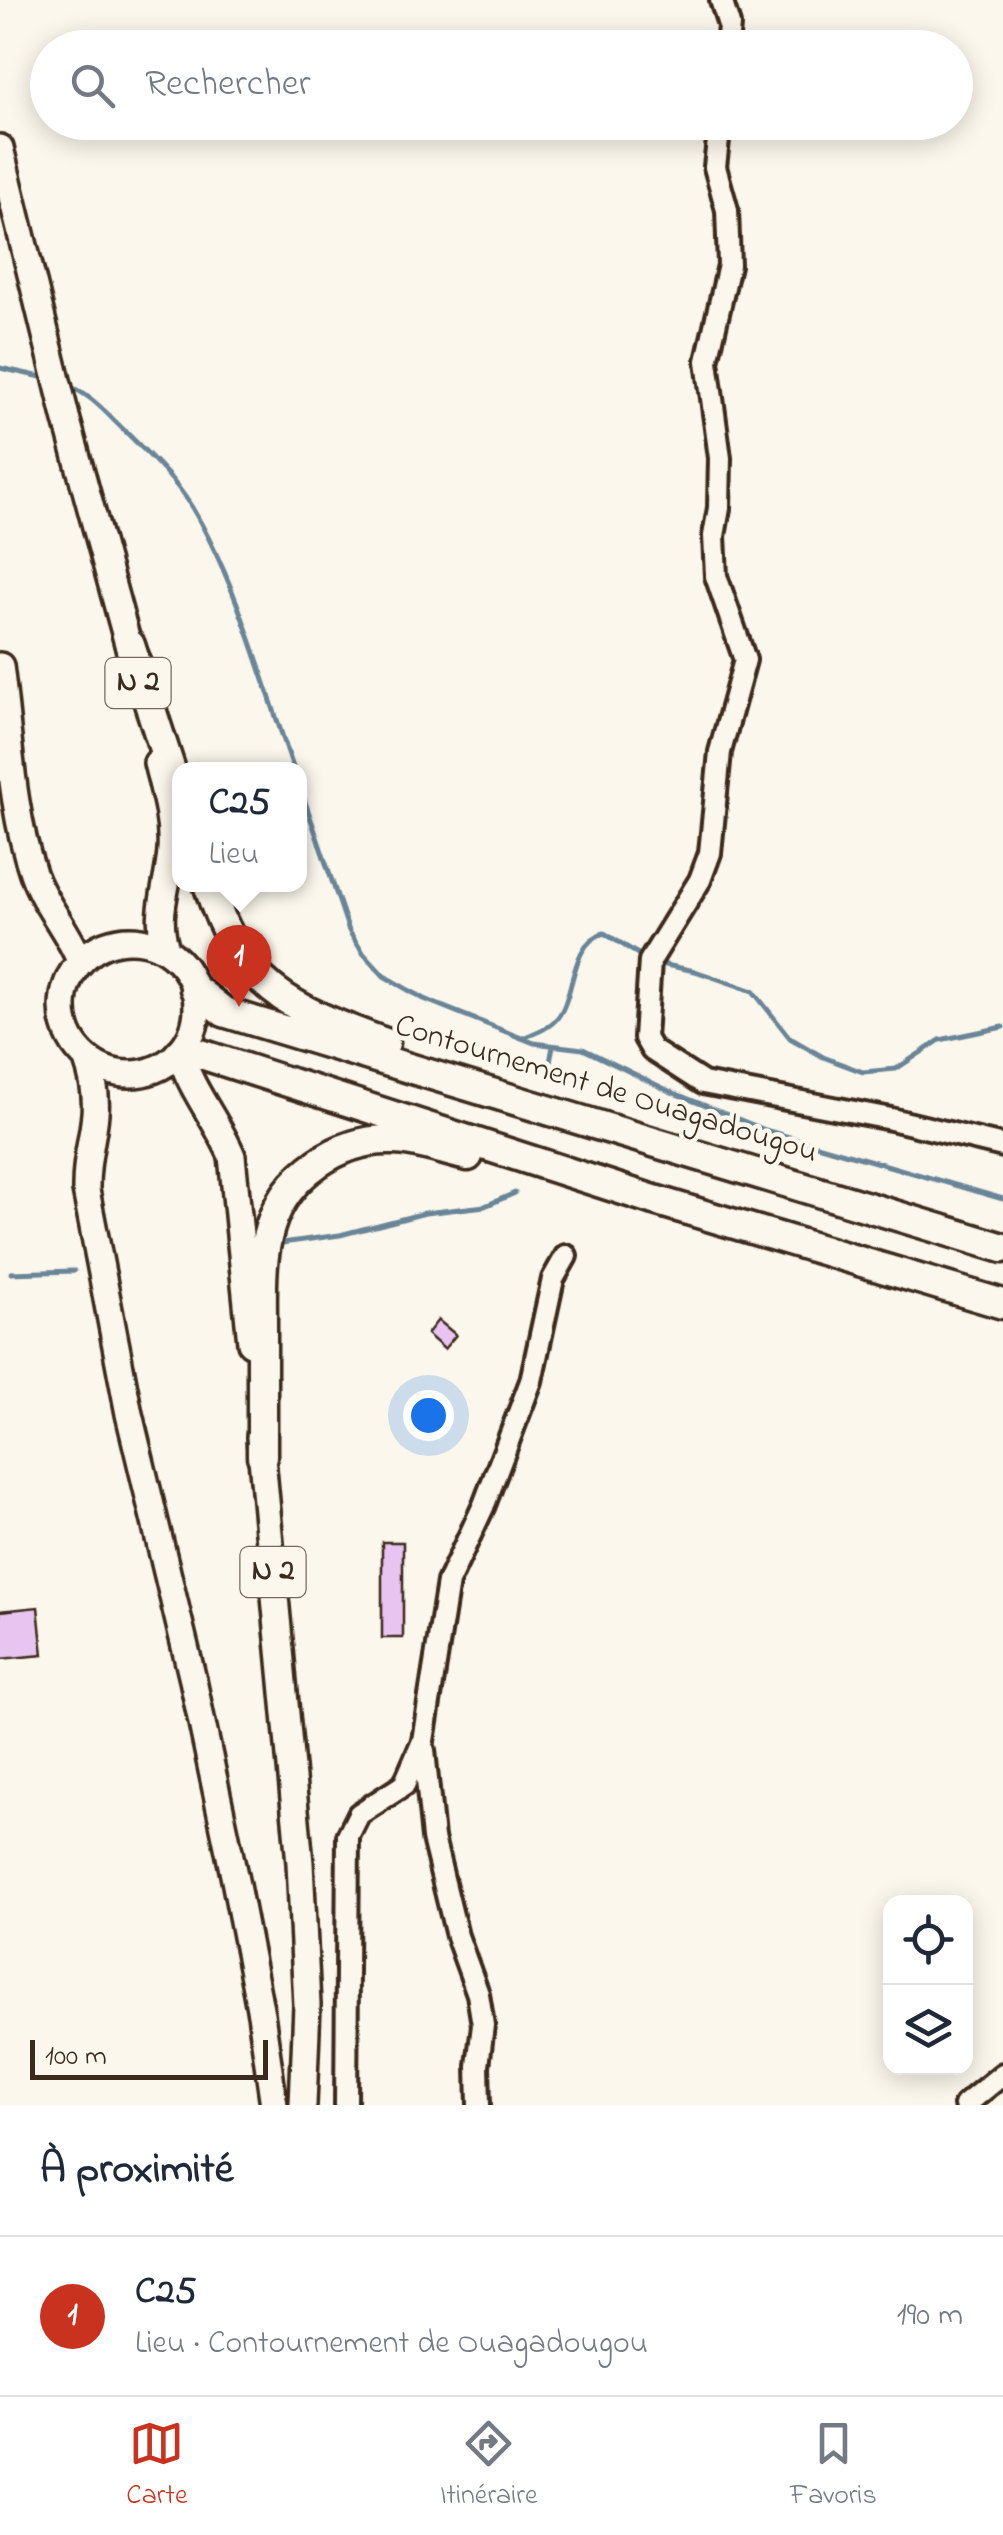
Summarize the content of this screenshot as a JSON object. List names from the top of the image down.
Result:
{
  "streets": {
    "highway": ["Contournement de Ouagadougou"],
    "main road": ["N 2"]
  },
  "crossings": [
    ["N 2", "Contournement de Ouagadougou"]
  ],
  "scale_bar": "100 m",
  "page": {
    "search": "Rechercher",
    "popup": ["C25", "Lieu"],
    "pins": "1",
    "scale": "100 m",
    "heading": "À proximité",
    "list": [
      {
        "mark": "1",
        "name": "C25",
        "note": "Lieu · Contournement de Ouagadougou",
        "value": "190 m"
      }
    ],
    "nav": ["Carte", "Itinéraire", "Favoris"]
  }
}
